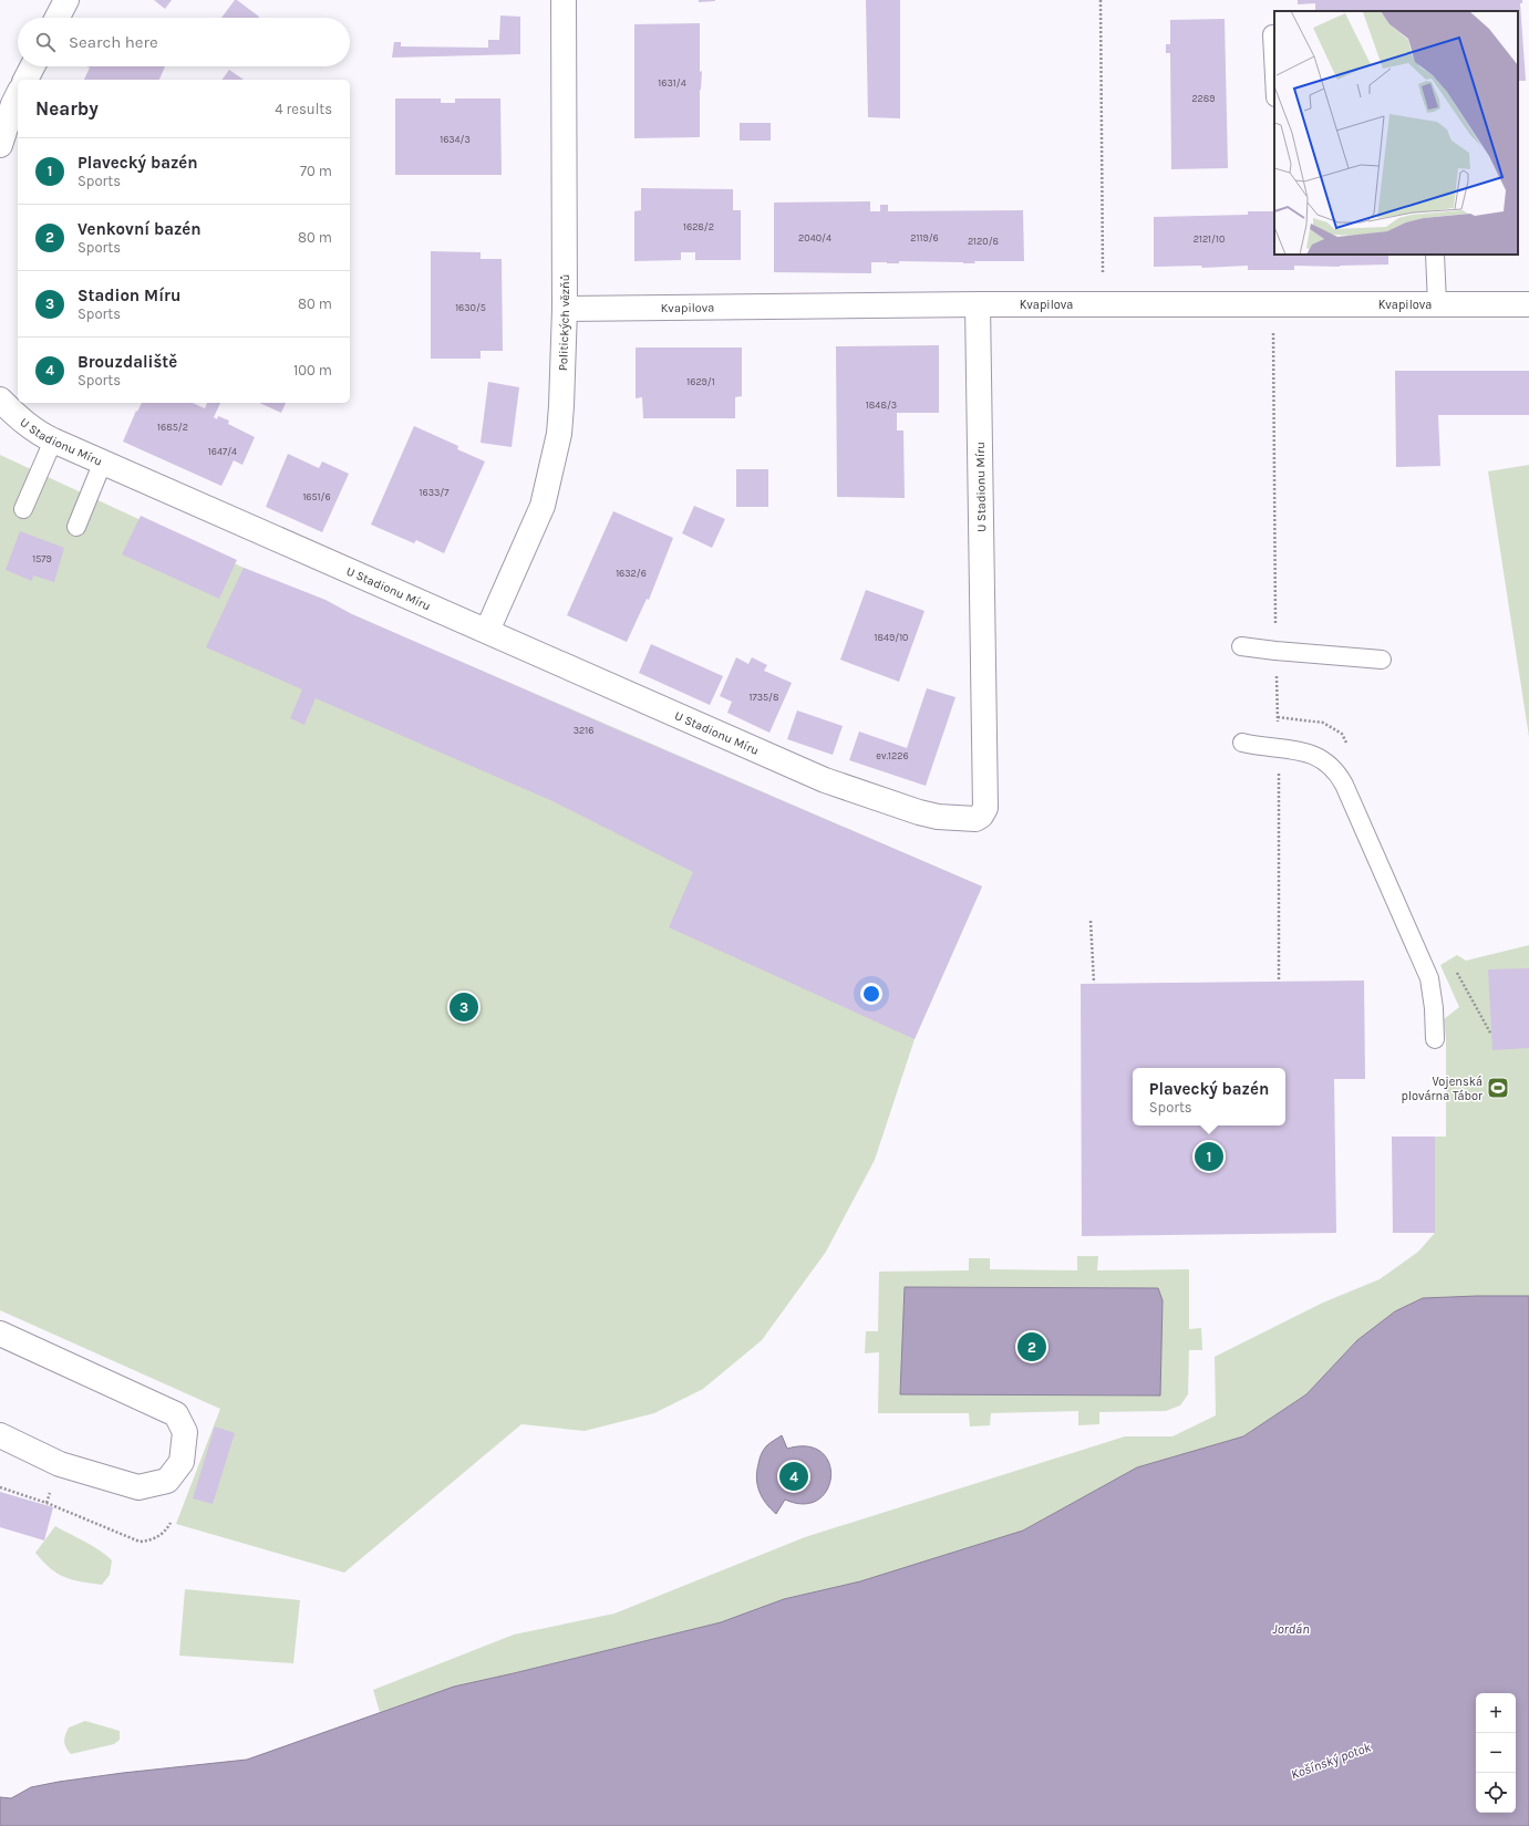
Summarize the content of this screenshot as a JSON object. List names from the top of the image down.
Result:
{
  "streets": {
    "street": ["Kvapilova", "Politických vězňů", "U Stadionu Míru"]
  },
  "crossings": [
    ["Kvapilova", "Politických vězňů"],
    ["Kvapilova", "U Stadionu Míru"],
    ["Politických vězňů", "U Stadionu Míru"]
  ],
  "water": ["Jordán", "Košínský potok"],
  "places": {
    "sports": ["Vojenská plovárna Tábor"]
  },
  "house_numbers": [
    "1631/4",
    "2289",
    "1634/3",
    "1628/2",
    "2040/4",
    "2119/6",
    "2121/10",
    "2120/8",
    "1630/5",
    "1629/1",
    "1848/3",
    "1685/2",
    "1647/4",
    "1633/7",
    "1651/6",
    "1579",
    "1632/6",
    "1849/10",
    "1735/8",
    "3216",
    "ev.1226"
  ],
  "page": {
    "search": "Search here",
    "heading": ["Nearby", "4 results"],
    "list": [
      {
        "mark": "1",
        "name": "Plavecký bazén",
        "note": "Sports",
        "value": "70 m"
      },
      {
        "mark": "2",
        "name": "Venkovní bazén",
        "note": "Sports",
        "value": "80 m"
      },
      {
        "mark": "3",
        "name": "Stadion Míru",
        "note": "Sports",
        "value": "80 m"
      },
      {
        "mark": "4",
        "name": "Brouzdaliště",
        "note": "Sports",
        "value": "100 m"
      }
    ],
    "pins": [
      "3",
      "1",
      "2",
      "4"
    ],
    "popup": ["Plavecký bazén", "Sports"],
    "map_buttons": ["+", "−"]
  }
}
